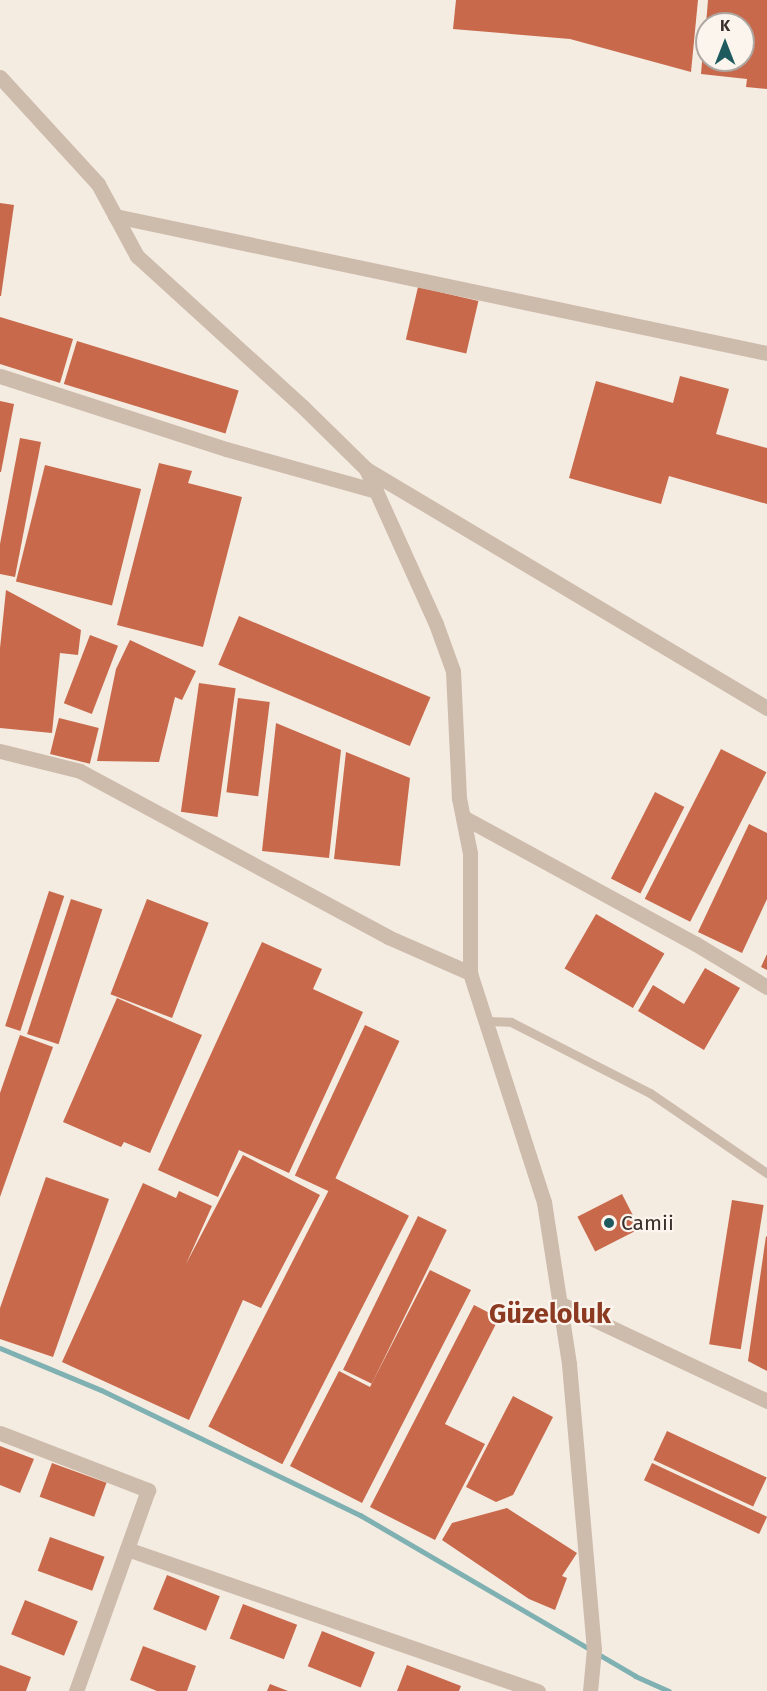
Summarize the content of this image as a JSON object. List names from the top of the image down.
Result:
{
  "districts": ["Güzeloluk"],
  "places": ["Camii"],
  "north": "top"
}
